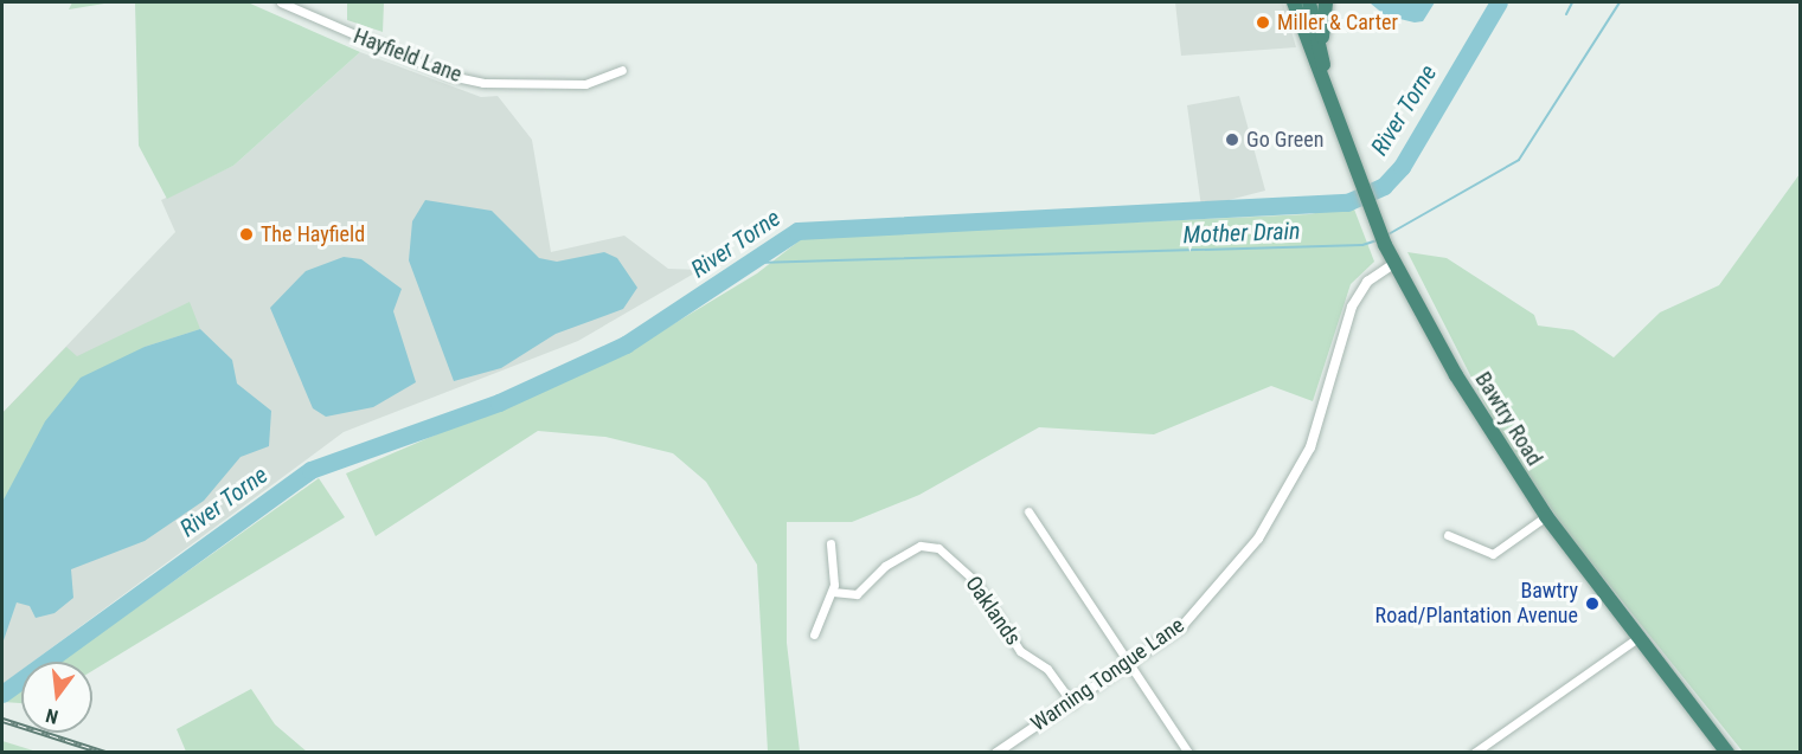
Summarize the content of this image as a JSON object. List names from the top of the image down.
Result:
{
  "streets": {
    "highway": ["Bawtry Road"],
    "street": ["Hayfield Lane", "Oaklands", "Warning Tongue Lane"]
  },
  "crossings": [
    ["Bawtry Road", "Warning Tongue Lane"],
    ["Oaklands", "Warning Tongue Lane"]
  ],
  "water": ["River Torne", "Mother Drain"],
  "places": [
    "Miller & Carter",
    "Go Green",
    "The Hayfield",
    "Bawtry Road/Plantation Avenue"
  ],
  "north": "bottom"
}
